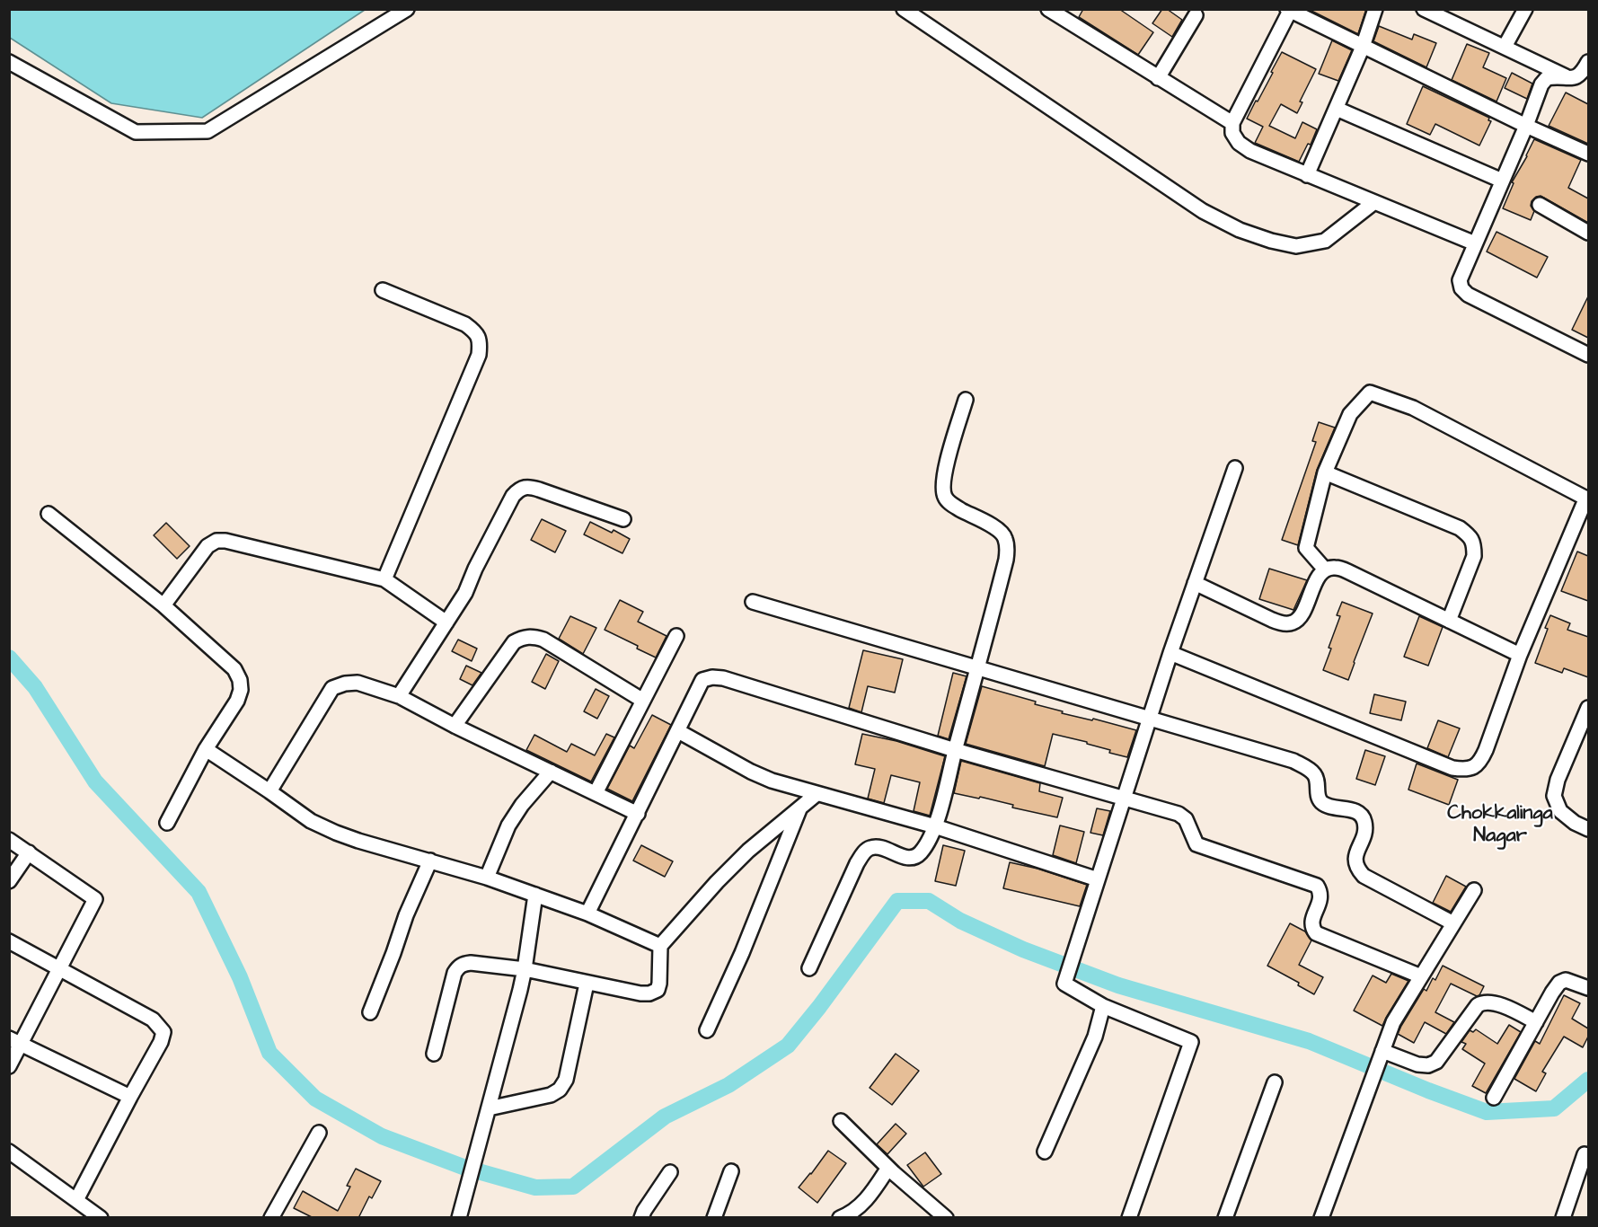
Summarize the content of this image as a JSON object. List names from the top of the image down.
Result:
{
  "districts": ["Chokkalinga Nagar"]
}
